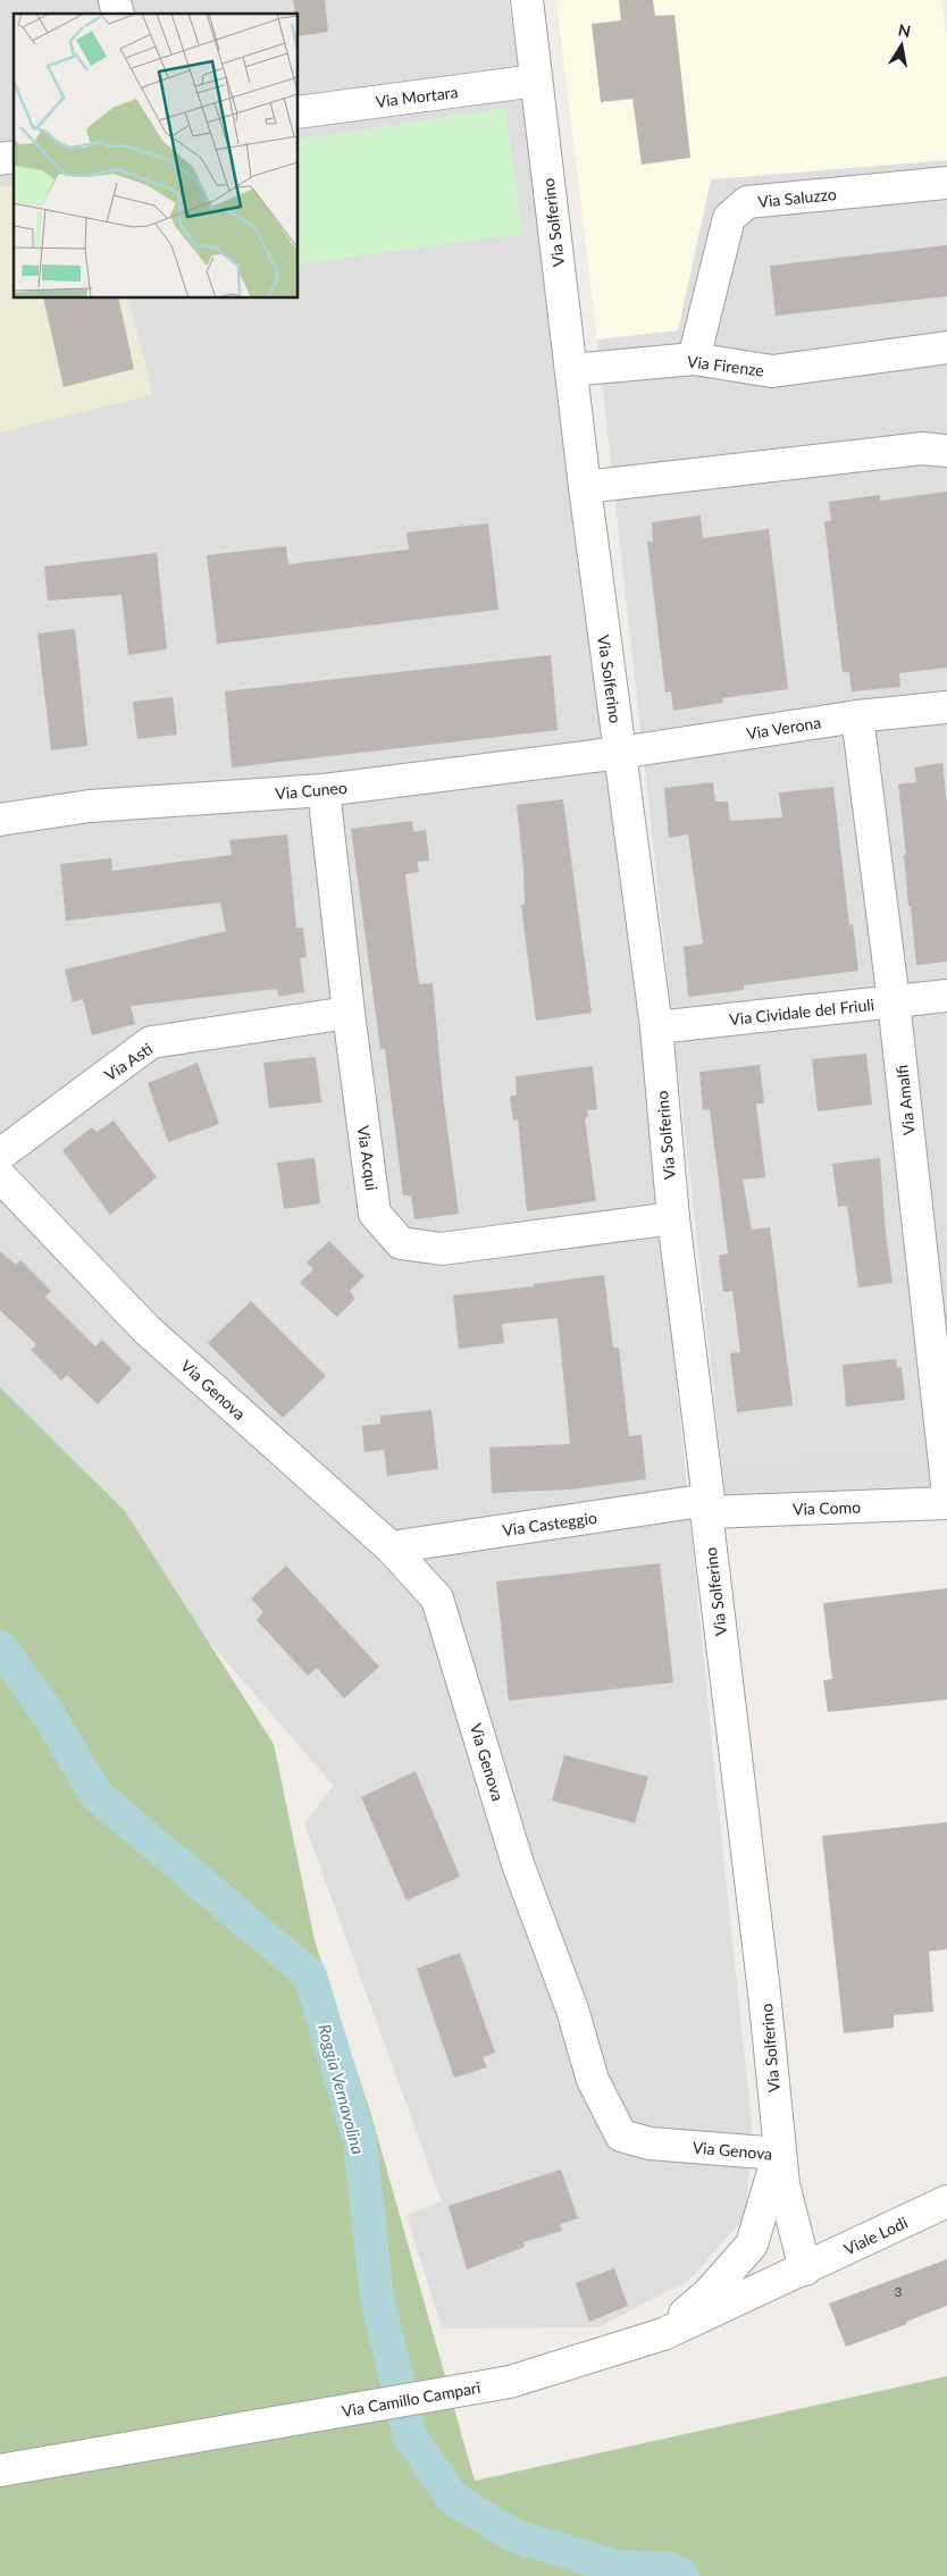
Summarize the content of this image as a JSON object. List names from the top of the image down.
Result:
{
  "streets": {
    "street": [
      "Via Mortara",
      "Via Saluzzo",
      "Via Solferino",
      "Via Firenze",
      "Via Verona",
      "Via Cuneo",
      "Via Cividale del Friuli",
      "Via Asti",
      "Via Amalfi",
      "Via Acqui",
      "Via Genova",
      "Via Como",
      "Via Casteggio",
      "Viale Lodi",
      "Via Camillo Campari"
    ]
  },
  "crossings": [
    ["Via Mortara", "Via Solferino"],
    ["Via Saluzzo", "Via Firenze"],
    ["Via Solferino", "Via Firenze"],
    ["Via Solferino", "Via Verona"],
    ["Via Solferino", "Via Cuneo"],
    ["Via Solferino", "Via Cividale del Friuli"],
    ["Via Solferino", "Via Acqui"],
    ["Via Solferino", "Via Genova"],
    ["Via Solferino", "Via Como"],
    ["Via Solferino", "Via Casteggio"],
    ["Via Solferino", "Viale Lodi"],
    ["Via Solferino", "Via Camillo Campari"],
    ["Via Verona", "Via Cuneo"],
    ["Via Verona", "Via Amalfi"],
    ["Via Cuneo", "Via Acqui"],
    ["Via Cividale del Friuli", "Via Amalfi"],
    ["Via Asti", "Via Acqui"],
    ["Via Genova", "Via Casteggio"],
    ["Via Genova", "Via Camillo Campari"],
    ["Via Como", "Via Casteggio"],
    ["Viale Lodi", "Via Camillo Campari"]
  ],
  "water": ["Roggia Vernavolina"],
  "house_numbers": ["3"],
  "north": "top"
}
